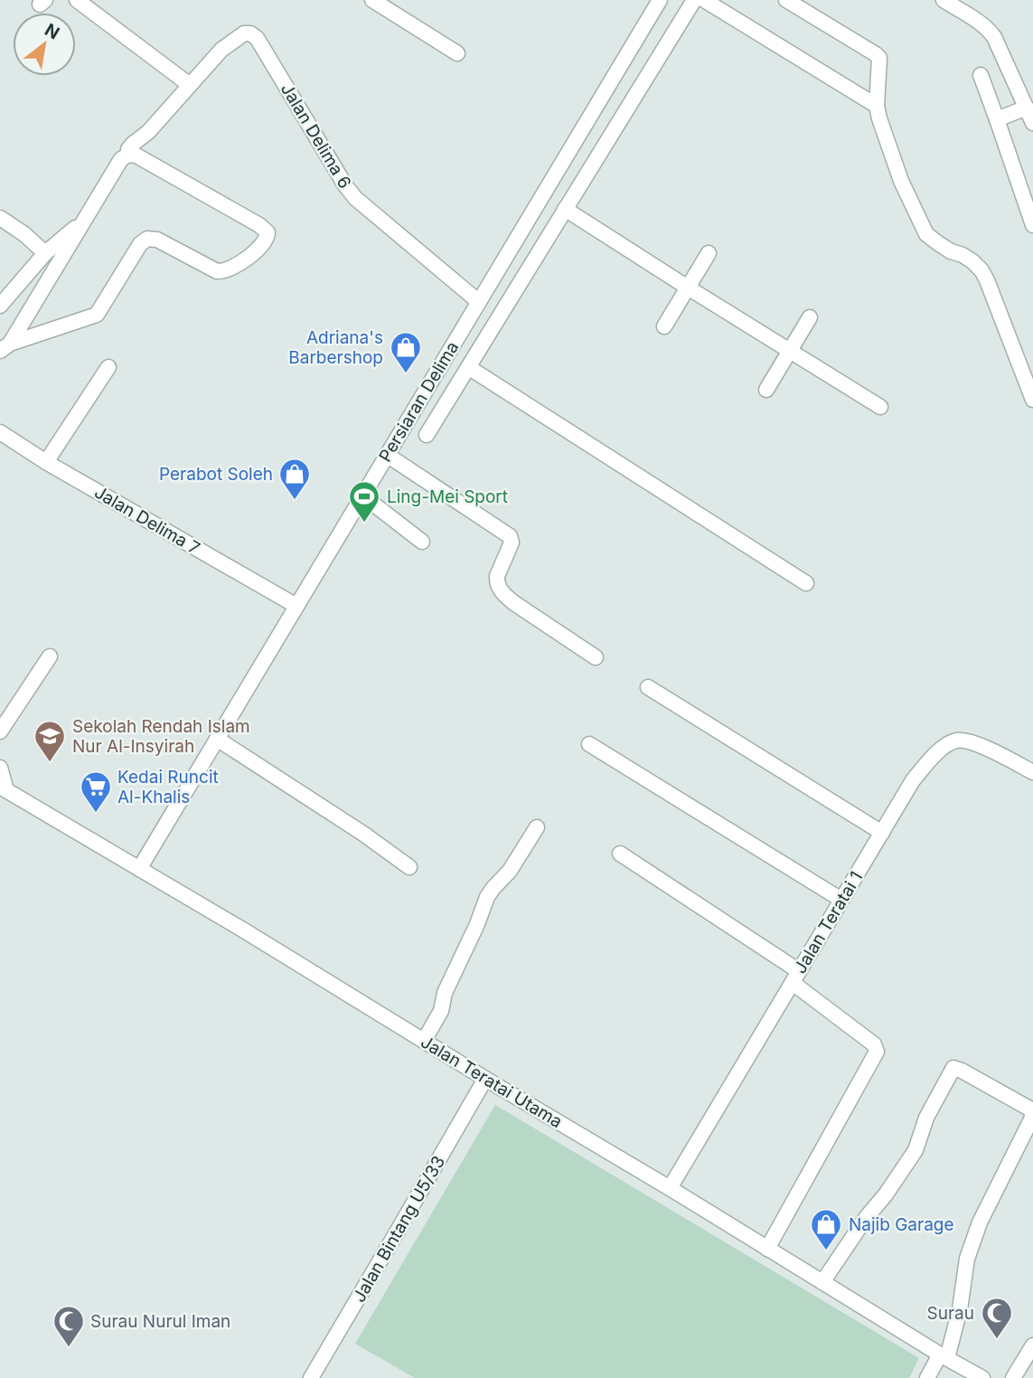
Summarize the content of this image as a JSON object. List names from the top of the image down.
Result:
{
  "streets": {
    "street": [
      "Jalan Delima 6",
      "Persiaran Delima",
      "Jalan Delima 7",
      "Jalan Teratai 1",
      "Jalan Teratai Utama",
      "Jalan Bintang U5/33"
    ]
  },
  "crossings": [
    ["Jalan Delima 6", "Persiaran Delima"],
    ["Persiaran Delima", "Jalan Delima 7"],
    ["Persiaran Delima", "Jalan Teratai Utama"],
    ["Jalan Teratai 1", "Jalan Teratai Utama"],
    ["Jalan Teratai Utama", "Jalan Bintang U5/33"]
  ],
  "places": {
    "shop": ["Adriana's Barbershop", "Perabot Soleh", "Najib Garage"],
    "sports": ["Ling-Mei Sport"],
    "school or university": ["Sekolah Rendah Islam Nur Al-Insyirah"],
    "supermarket": ["Kedai Runcit Al-Khalis"],
    "mosque": ["Surau", "Surau Nurul Iman"]
  },
  "north": "top right"
}
